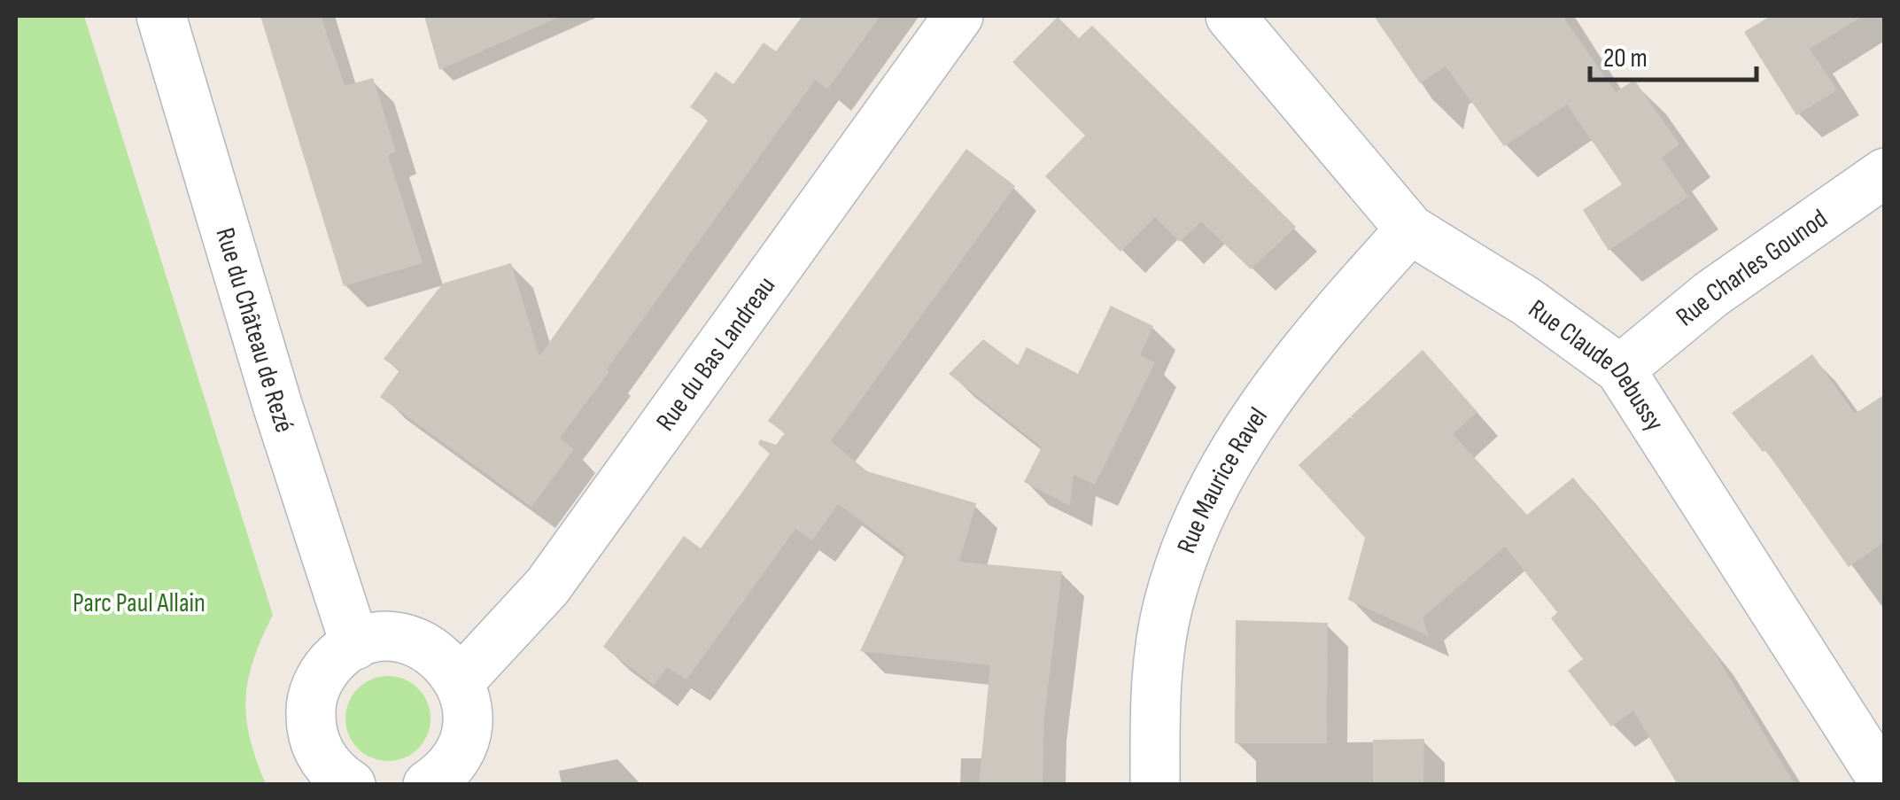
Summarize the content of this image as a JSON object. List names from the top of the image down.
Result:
{
  "streets": {
    "street": [
      "Rue Charles Gounod",
      "Rue du Château de Rezé",
      "Rue du Bas Landreau",
      "Rue Claude Debussy",
      "Rue Maurice Ravel"
    ]
  },
  "crossings": [
    ["Rue Charles Gounod", "Rue Claude Debussy"],
    ["Rue Claude Debussy", "Rue Maurice Ravel"]
  ],
  "parks": ["Parc Paul Allain"],
  "scale_bar": "20 m"
}
